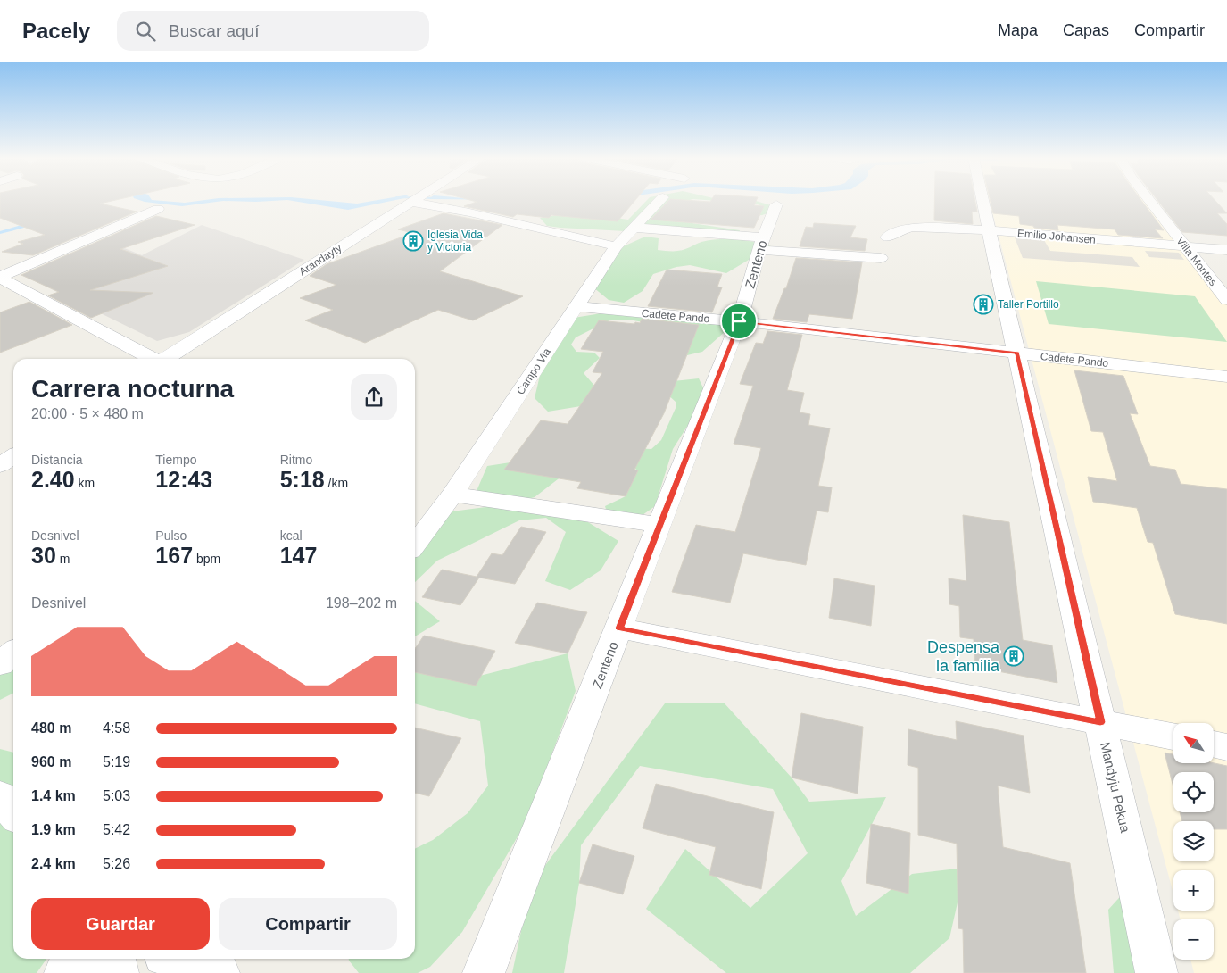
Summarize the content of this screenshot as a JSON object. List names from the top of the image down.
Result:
{
  "streets": {
    "street": [
      "Emilio Johansen",
      "Arandayty",
      "Villa Montes",
      "Zenteno",
      "Cadete Pando",
      "Campo Via",
      "Mandyju Pekua"
    ]
  },
  "crossings": [
    ["Emilio Johansen", "Villa Montes"],
    ["Emilio Johansen", "Mandyju Pekua"],
    ["Zenteno", "Cadete Pando"],
    ["Cadete Pando", "Campo Via"],
    ["Cadete Pando", "Mandyju Pekua"]
  ],
  "places": {
    "building": ["Iglesia Vida y Victoria", "Taller Portillo", "Despensa la familia"]
  },
  "north": "top left",
  "page": {
    "header": "Pacely",
    "search": "Buscar aquí",
    "nav": ["Mapa", "Capas", "Compartir"],
    "heading": ["Carrera nocturna", "20:00 · 5 × 480 m"],
    "stats": [
      ["Distancia", "2.40 km"],
      ["Tiempo", "12:43"],
      ["Ritmo", "5:18 /km"],
      ["Desnivel", "30 m"],
      ["Pulso", "167 bpm"],
      ["kcal", "147"]
    ],
    "chart": ["Desnivel", "198–202 m"],
    "list": [
      {
        "name": "480 m",
        "note": "4:58"
      },
      {
        "name": "960 m",
        "note": "5:19"
      },
      {
        "name": "1.4 km",
        "note": "5:03"
      },
      {
        "name": "1.9 km",
        "note": "5:42"
      },
      {
        "name": "2.4 km",
        "note": "5:26"
      }
    ],
    "map_buttons": ["+", "−"],
    "buttons": ["Guardar", "Compartir"]
  }
}
